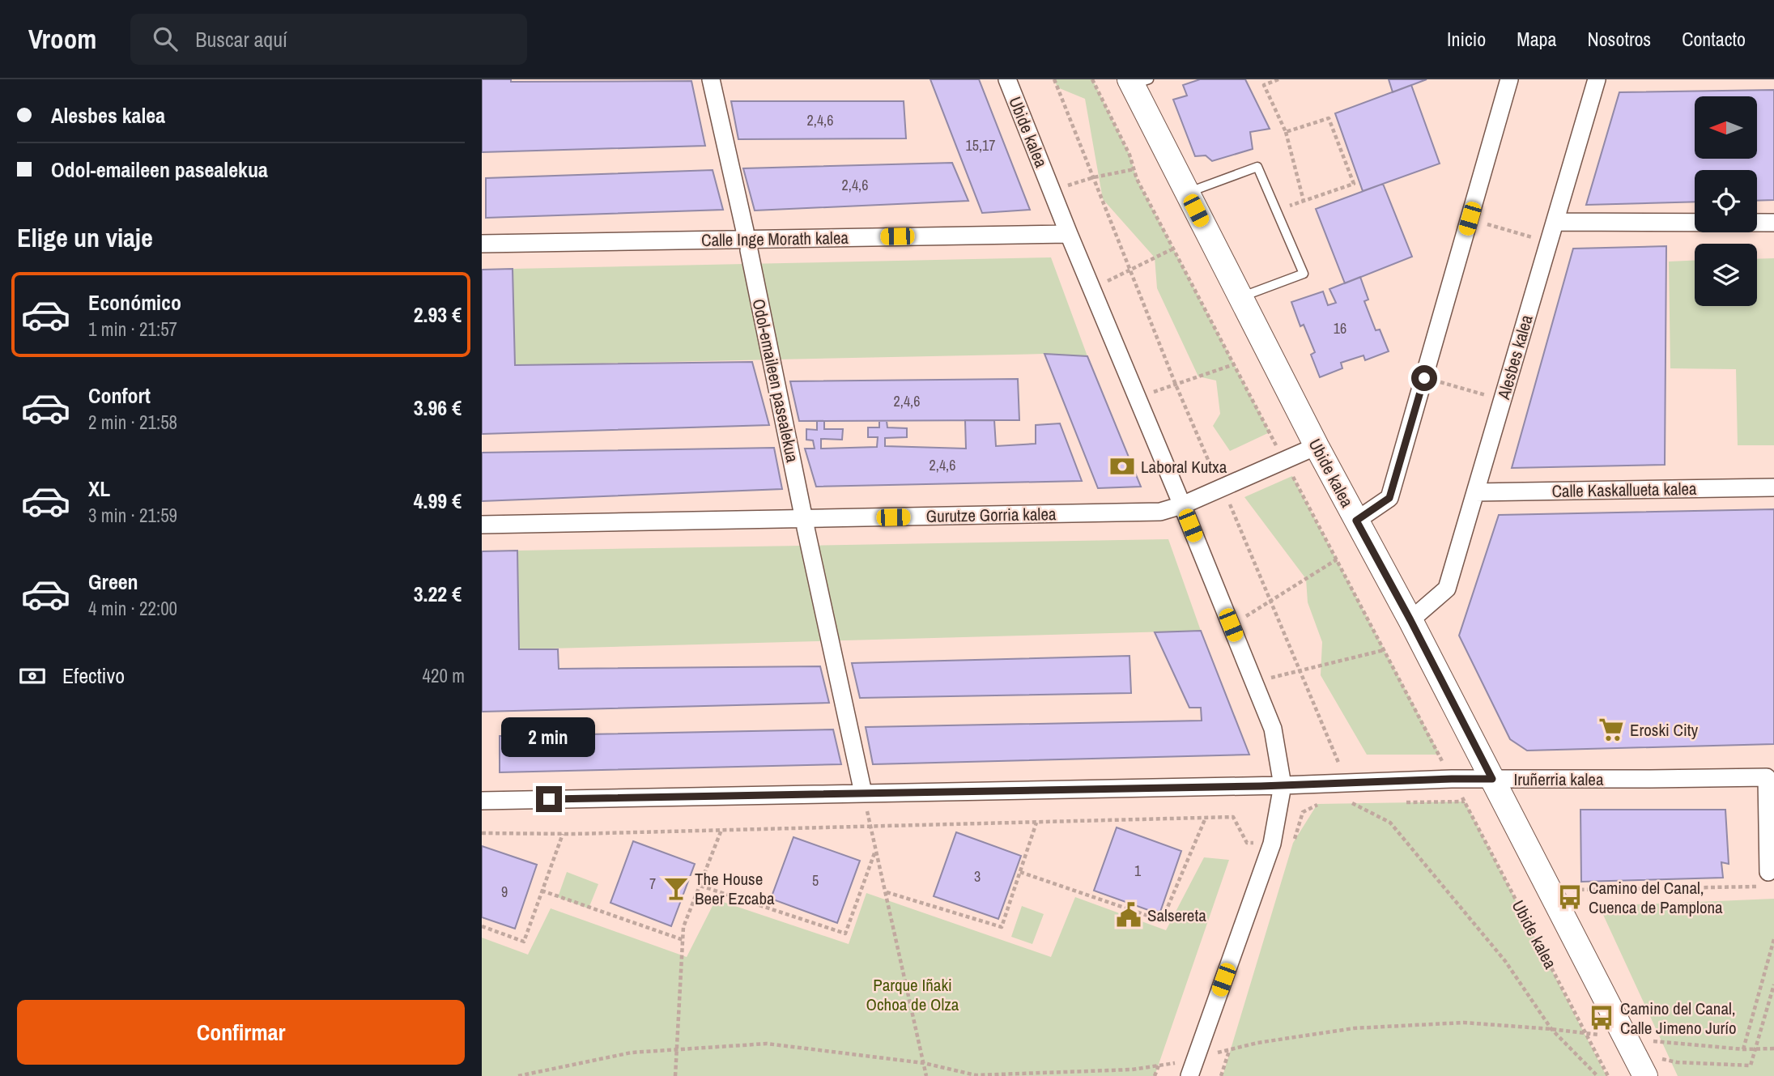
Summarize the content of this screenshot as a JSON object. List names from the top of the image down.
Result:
{
  "streets": {
    "street": [
      "Ubide kalea",
      "Calle Inge Morath kalea",
      "Alesbes kalea",
      "Odol-emaileen pasealekua",
      "Calle Kaskallueta kalea",
      "Gurutze Gorria kalea",
      "Iruñerria kalea"
    ]
  },
  "crossings": [
    ["Ubide kalea", "Calle Inge Morath kalea"],
    ["Ubide kalea", "Alesbes kalea"],
    ["Ubide kalea", "Gurutze Gorria kalea"],
    ["Ubide kalea", "Iruñerria kalea"],
    ["Alesbes kalea", "Calle Kaskallueta kalea"]
  ],
  "parks": ["Parque Iñaki Ochoa de Olza"],
  "places": {
    "bank": ["Laboral Kutxa"],
    "supermarket": ["Eroski City"],
    "bar": ["The House Beer Ezcaba"],
    "bus stop": ["Camino del Canal, Cuenca de Pamplona", "Camino del Canal, Calle Jimeno Jurío"],
    "public building": ["Salsereta"]
  },
  "house_numbers": [
    "2,4,6",
    "15,17",
    "2,4,6",
    "16",
    "2,4,6",
    "2,4,6",
    "1",
    "3",
    "5",
    "7",
    "9"
  ],
  "north": "left",
  "page": {
    "header": "Vroom",
    "search": "Buscar aquí",
    "nav": [
      "Inicio",
      "Mapa",
      "Nosotros",
      "Contacto"
    ],
    "banner": ["Alesbes kalea", "Odol-emaileen pasealekua"],
    "heading": "Elige un viaje",
    "list": [
      {
        "name": "Económico",
        "note": "1 min · 21:57",
        "value": "2.93 €"
      },
      {
        "name": "Confort",
        "note": "2 min · 21:58",
        "value": "3.96 €"
      },
      {
        "name": "XL",
        "note": "3 min · 21:59",
        "value": "4.99 €"
      },
      {
        "name": "Green",
        "note": "4 min · 22:00",
        "value": "3.22 €"
      }
    ],
    "pay": ["Efectivo", "420 m"],
    "bubble": "2 min",
    "buttons": "Confirmar"
  }
}
